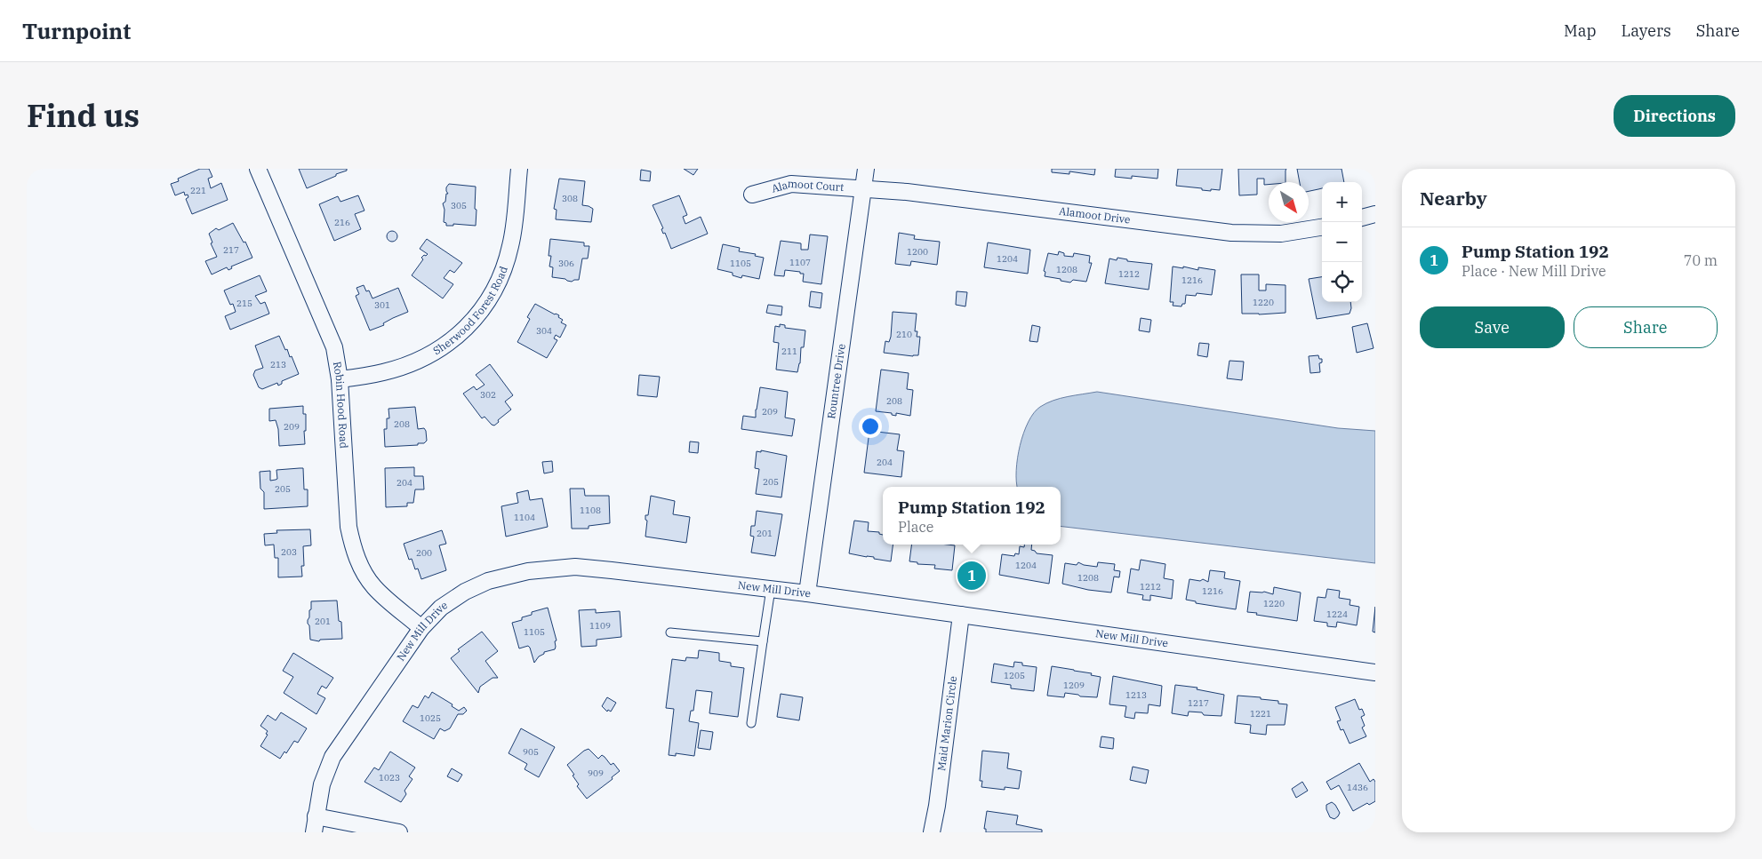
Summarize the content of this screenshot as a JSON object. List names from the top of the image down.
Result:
{
  "streets": {
    "street": [
      "Alamoot Court",
      "Alamoot Drive",
      "Sherwood Forest Road",
      "Rountree Drive",
      "Robin Hood Road",
      "New Mill Drive",
      "Maid Marion Circle"
    ]
  },
  "crossings": [
    ["Alamoot Court", "Alamoot Drive"],
    ["Alamoot Court", "Rountree Drive"],
    ["Alamoot Drive", "Rountree Drive"],
    ["Sherwood Forest Road", "Robin Hood Road"],
    ["Rountree Drive", "New Mill Drive"],
    ["Robin Hood Road", "New Mill Drive"],
    ["New Mill Drive", "Maid Marion Circle"]
  ],
  "house_numbers": [
    "221",
    "308",
    "305",
    "216",
    "217",
    "1200",
    "1204",
    "1107",
    "306",
    "1105",
    "1208",
    "1212",
    "1216",
    "1220",
    "215",
    "301",
    "304",
    "210",
    "211",
    "213",
    "302",
    "208",
    "209",
    "208",
    "209",
    "204",
    "205",
    "204",
    "205",
    "1108",
    "1104",
    "201",
    "203",
    "200",
    "1204",
    "1208",
    "1212",
    "1216",
    "1220",
    "1224",
    "201",
    "1109",
    "1105",
    "1205",
    "1209",
    "1213",
    "1217",
    "1221",
    "1025",
    "905",
    "909",
    "1023",
    "1436"
  ],
  "north": "bottom right",
  "page": {
    "header": "Turnpoint",
    "nav": ["Map", "Layers", "Share"],
    "title": "Find us",
    "buttons": [
      "Directions",
      ["Save", "Share"]
    ],
    "heading": "Nearby",
    "map_buttons": ["+", "−"],
    "list": [
      {
        "mark": "1",
        "name": "Pump Station 192",
        "note": "Place · New Mill Drive",
        "value": "70 m"
      }
    ],
    "popup": ["Pump Station 192", "Place"],
    "pins": "1"
  }
}
